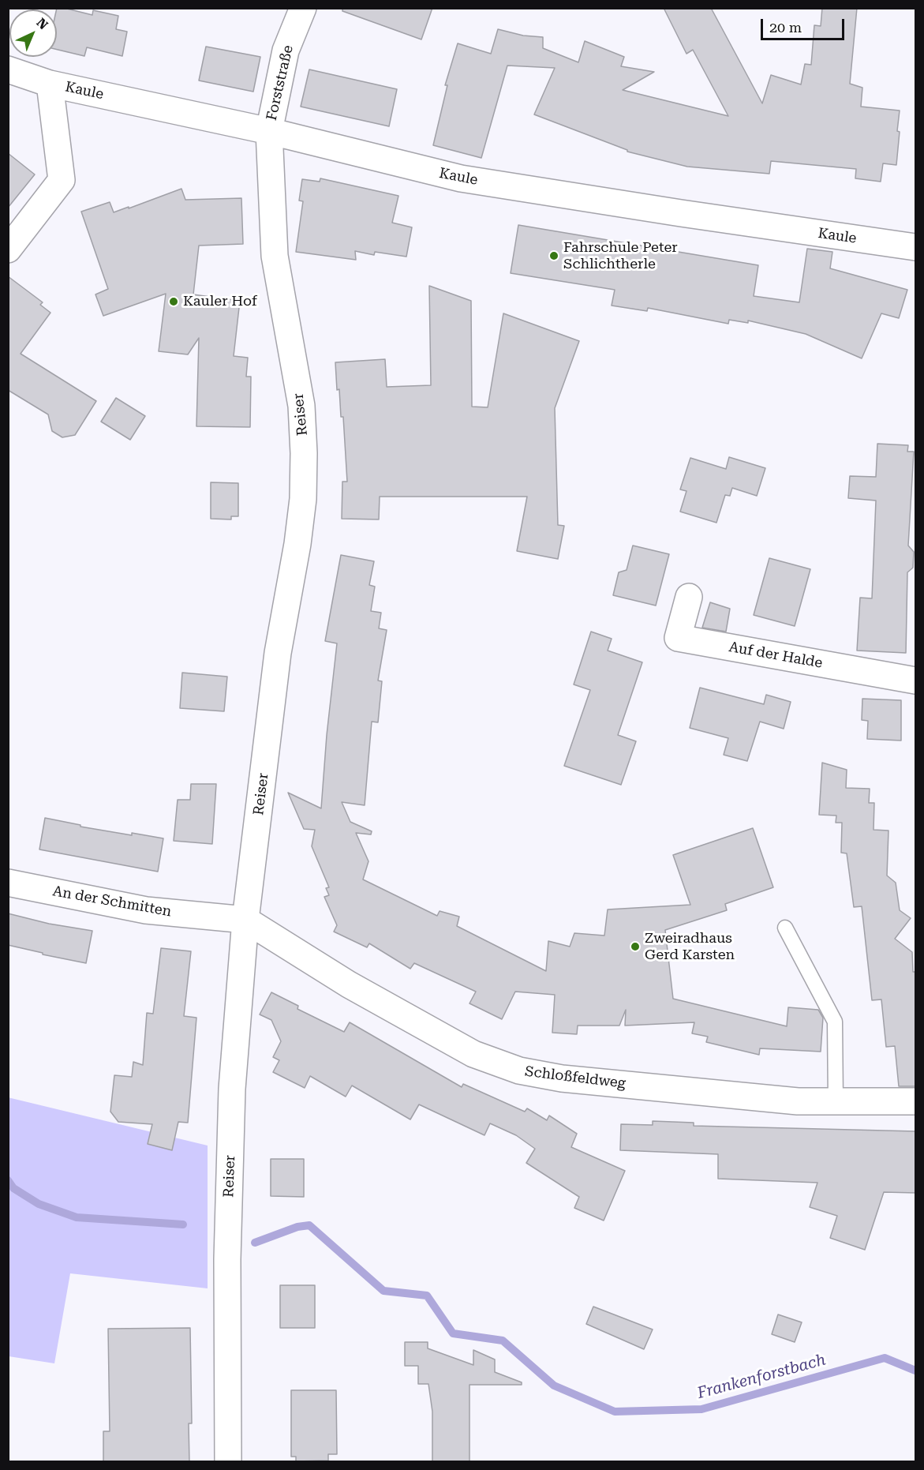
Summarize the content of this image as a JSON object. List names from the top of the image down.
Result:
{
  "streets": {
    "street": [
      "Forststraße",
      "Kaule",
      "Reiser",
      "Auf der Halde",
      "An der Schmitten",
      "Schloßfeldweg"
    ]
  },
  "crossings": [
    ["Forststraße", "Kaule"],
    ["Forststraße", "Reiser"],
    ["Kaule", "Reiser"],
    ["Reiser", "An der Schmitten"],
    ["Reiser", "Schloßfeldweg"],
    ["An der Schmitten", "Schloßfeldweg"]
  ],
  "water": ["Frankenforstbach"],
  "places": ["Fahrschule Peter Schlichtherle", "Kauler Hof", "Zweiradhaus Gerd Karsten"],
  "scale_bar": "20 m",
  "north": "top right"
}
